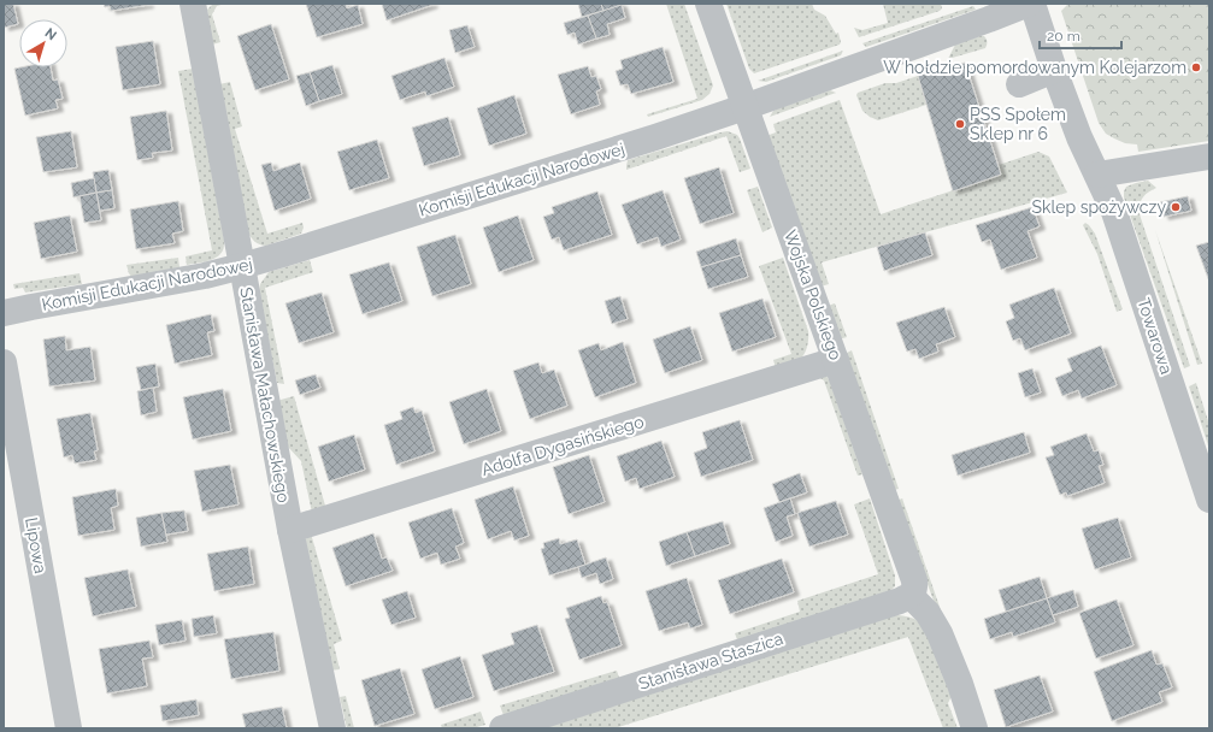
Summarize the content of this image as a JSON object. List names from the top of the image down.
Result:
{
  "streets": {
    "street": [
      "Komisji Edukacji Narodowej",
      "Wojska Polskiego",
      "Towarowa",
      "Stanisława Małachowskiego",
      "Adolfa Dygasińskiego",
      "Lipowa",
      "Stanisława Staszica"
    ]
  },
  "crossings": [
    ["Komisji Edukacji Narodowej", "Wojska Polskiego"],
    ["Komisji Edukacji Narodowej", "Stanisława Małachowskiego"],
    ["Wojska Polskiego", "Adolfa Dygasińskiego"],
    ["Wojska Polskiego", "Stanisława Staszica"],
    ["Stanisława Małachowskiego", "Adolfa Dygasińskiego"]
  ],
  "places": ["W hołdzie pomordowanym Kolejarzom", "PSS Społem Sklep nr 6", "Sklep spożywczy"],
  "scale_bar": "20 m",
  "north": "top right"
}
